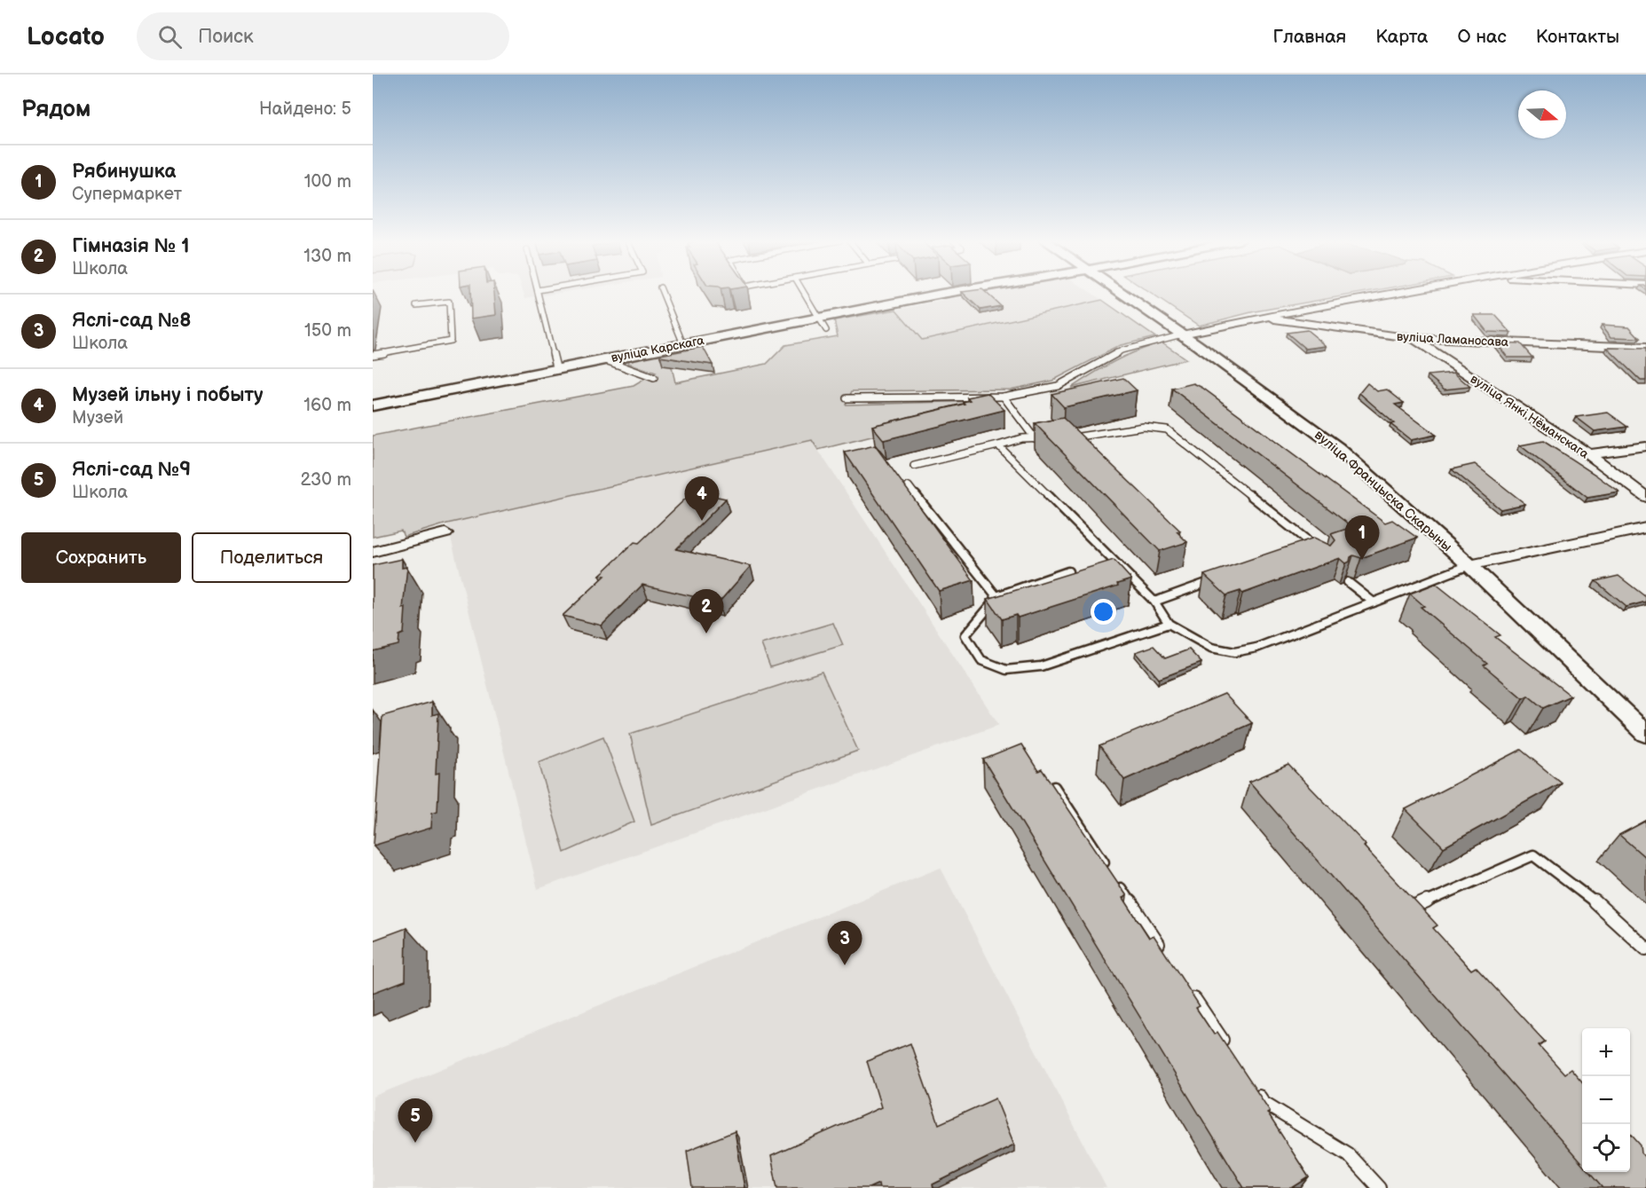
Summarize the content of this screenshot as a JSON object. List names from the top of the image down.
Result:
{
  "streets": {
    "street": [
      "вуліца Ламаносава",
      "вуліца Карскага",
      "вуліца Янкі Нёманскага",
      "вуліца Францыска Скарыны"
    ]
  },
  "crossings": [
    ["вуліца Ламаносава", "вуліца Янкі Нёманскага"]
  ],
  "north": "right",
  "page": {
    "header": "Locato",
    "search": "Поиск",
    "nav": [
      "Главная",
      "Карта",
      "О нас",
      "Контакты"
    ],
    "heading": ["Рядом", "Найдено: 5"],
    "list": [
      {
        "mark": "1",
        "name": "Рябинушка",
        "note": "Супермаркет",
        "value": "100 m"
      },
      {
        "mark": "2",
        "name": "Гімназія № 1",
        "note": "Школа",
        "value": "130 m"
      },
      {
        "mark": "3",
        "name": "Яслі-сад №8",
        "note": "Школа",
        "value": "150 m"
      },
      {
        "mark": "4",
        "name": "Музей ільну і побыту",
        "note": "Музей",
        "value": "160 m"
      },
      {
        "mark": "5",
        "name": "Яслі-сад №9",
        "note": "Школа",
        "value": "230 m"
      }
    ],
    "pins": [
      "4",
      "1",
      "2",
      "3",
      "5"
    ],
    "buttons": ["Сохранить", "Поделиться"],
    "map_buttons": ["+", "−"]
  }
}
